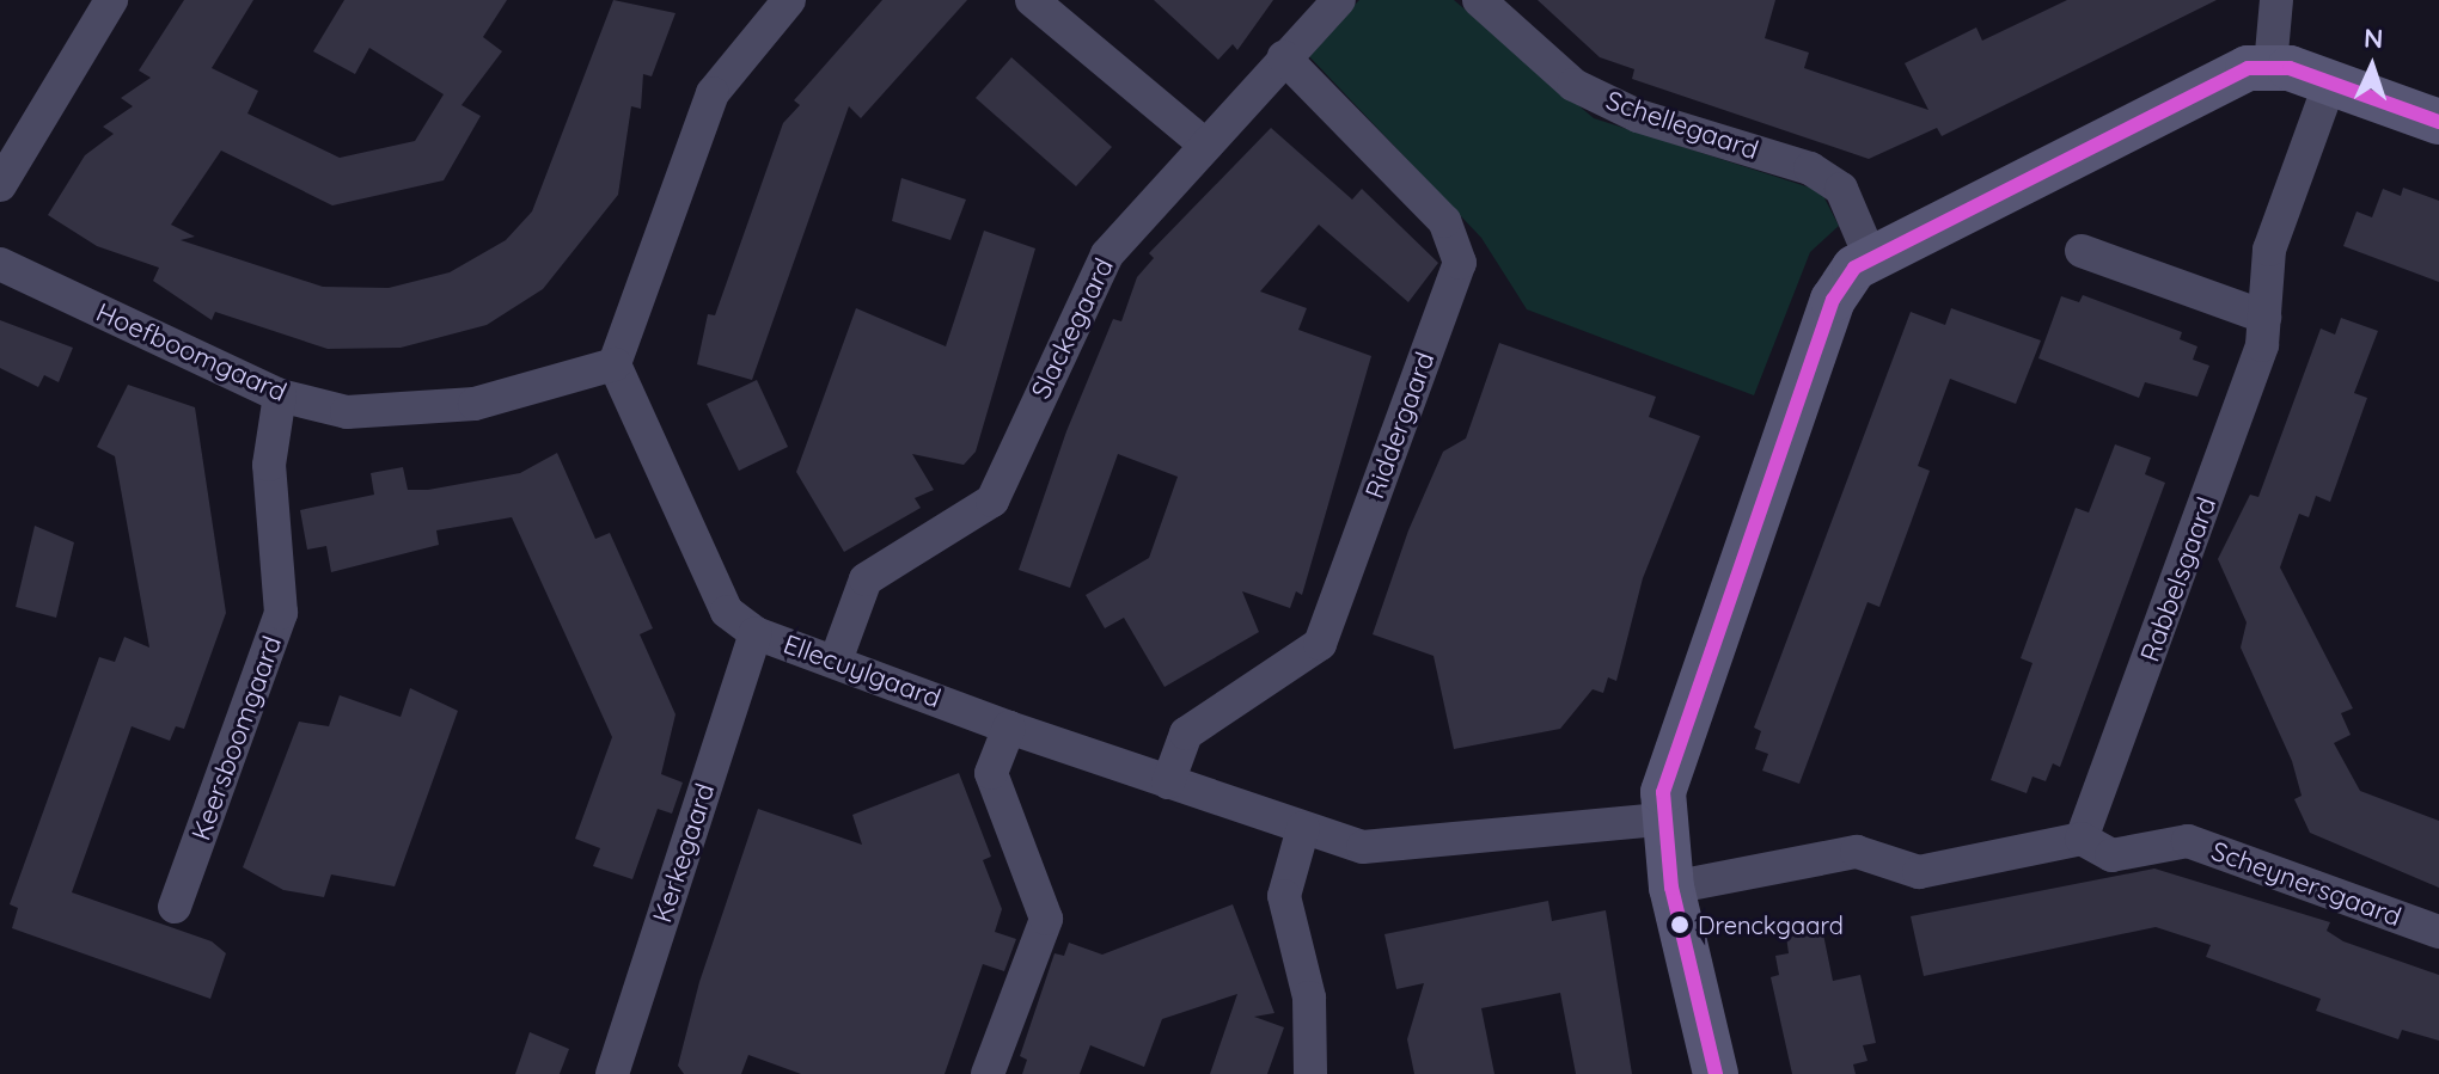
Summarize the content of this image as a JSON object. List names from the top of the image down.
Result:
{
  "streets": {
    "street": [
      "Schellegaard",
      "Slackegaard",
      "Hoefboomgaard",
      "Riddergaard",
      "Rabbelsgaard",
      "Ellecuylgaard",
      "Keersboomgaard",
      "Kerkegaard",
      "Scheynersgaard"
    ]
  },
  "crossings": [
    ["Slackegaard", "Riddergaard"],
    ["Slackegaard", "Ellecuylgaard"],
    ["Hoefboomgaard", "Ellecuylgaard"],
    ["Hoefboomgaard", "Keersboomgaard"],
    ["Riddergaard", "Ellecuylgaard"],
    ["Rabbelsgaard", "Scheynersgaard"],
    ["Ellecuylgaard", "Kerkegaard"]
  ],
  "places": ["Drenckgaard"],
  "north": "top"
}
